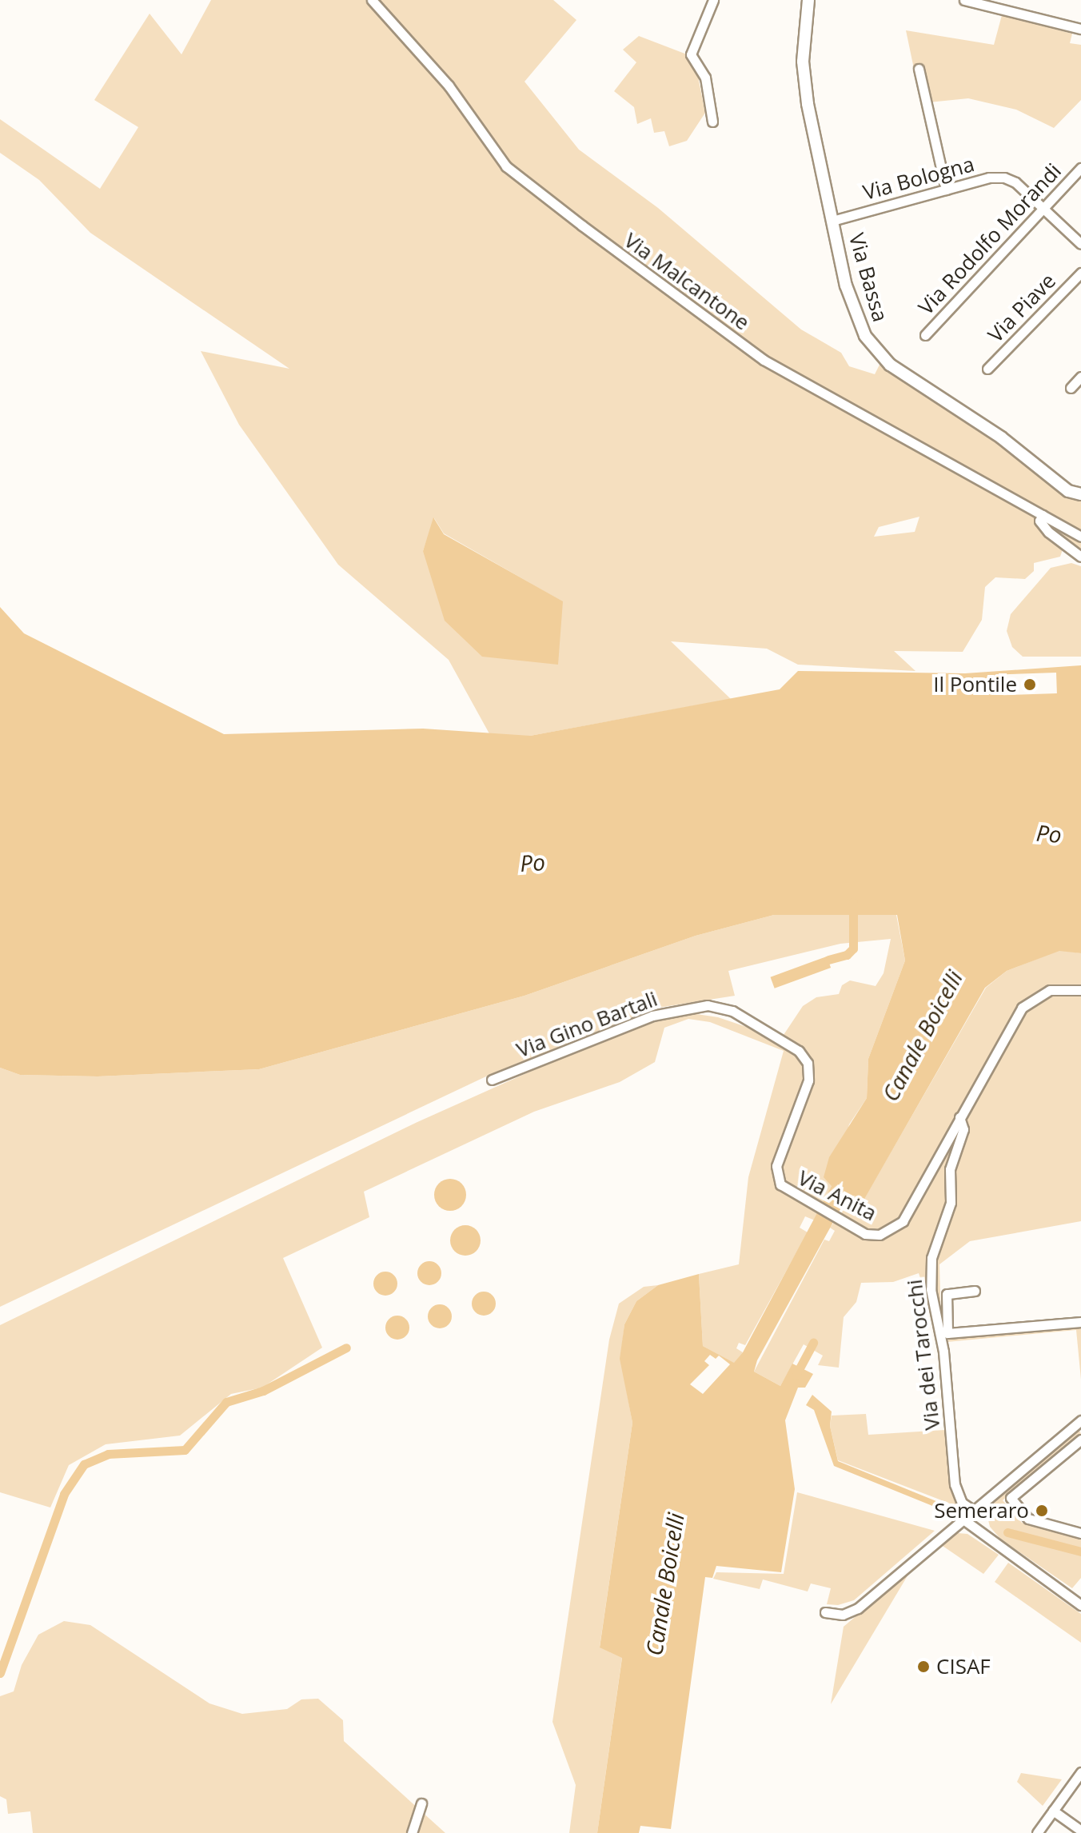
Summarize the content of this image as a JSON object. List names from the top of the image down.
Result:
{
  "streets": {
    "street": [
      "Via Bologna",
      "Via Rodolfo Morandi",
      "Via Bassa",
      "Via Malcantone",
      "Via Piave",
      "Via Gino Bartali",
      "Via Anita",
      "Via dei Tarocchi"
    ]
  },
  "crossings": [
    ["Via Bologna", "Via Rodolfo Morandi"],
    ["Via Bologna", "Via Bassa"],
    ["Via Gino Bartali", "Via Anita"],
    ["Via Anita", "Via dei Tarocchi"]
  ],
  "water": ["Po", "Canale Boicelli"],
  "places": ["Il Pontile", "Semeraro", "CISAF"]
}
